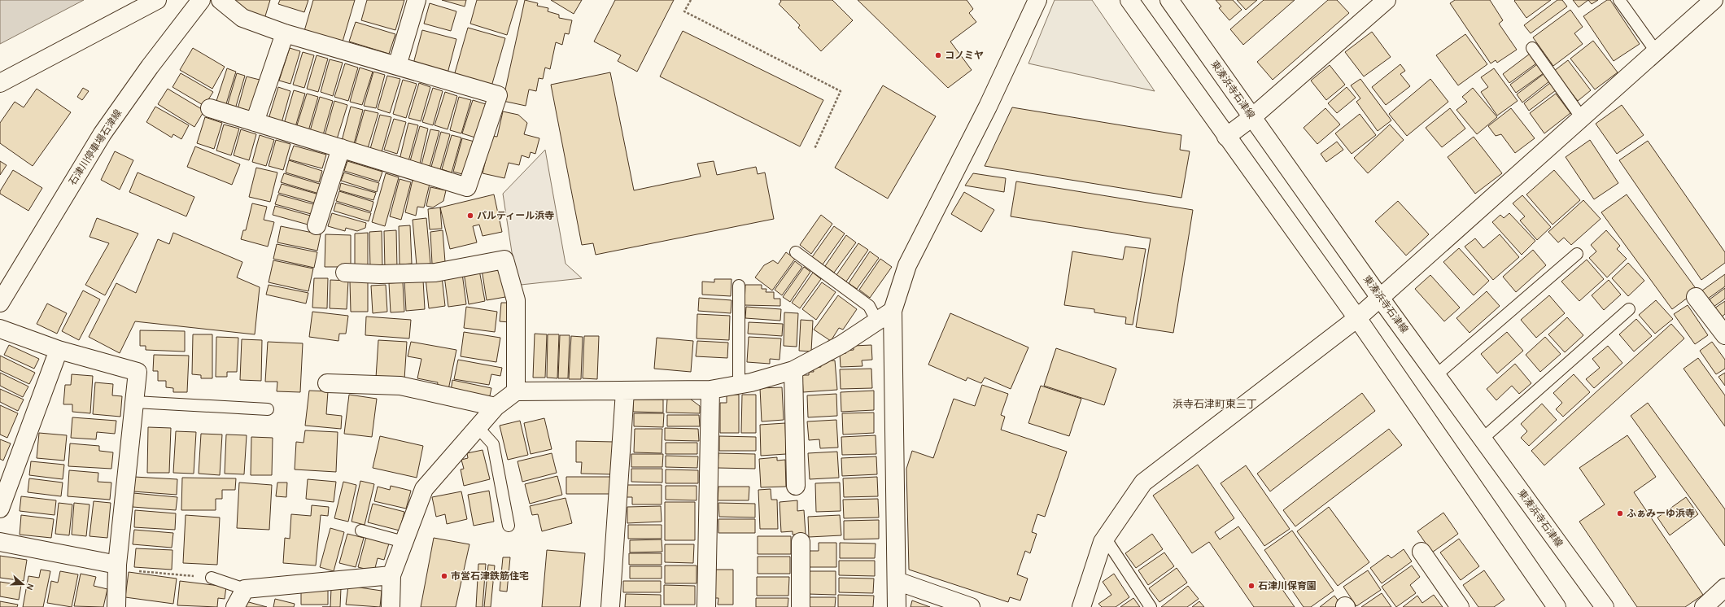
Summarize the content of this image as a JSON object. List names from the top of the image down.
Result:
{
  "streets": {
    "street": ["東湊浜寺石津線", "石津川停車場石津線"]
  },
  "districts": ["浜寺石津町東三丁"],
  "places": [
    "コノミヤ",
    "パルティール浜寺",
    "ふぁみーゆ浜寺",
    "市営石津鉄筋住宅",
    "石津川保育園"
  ],
  "north": "right"
}
